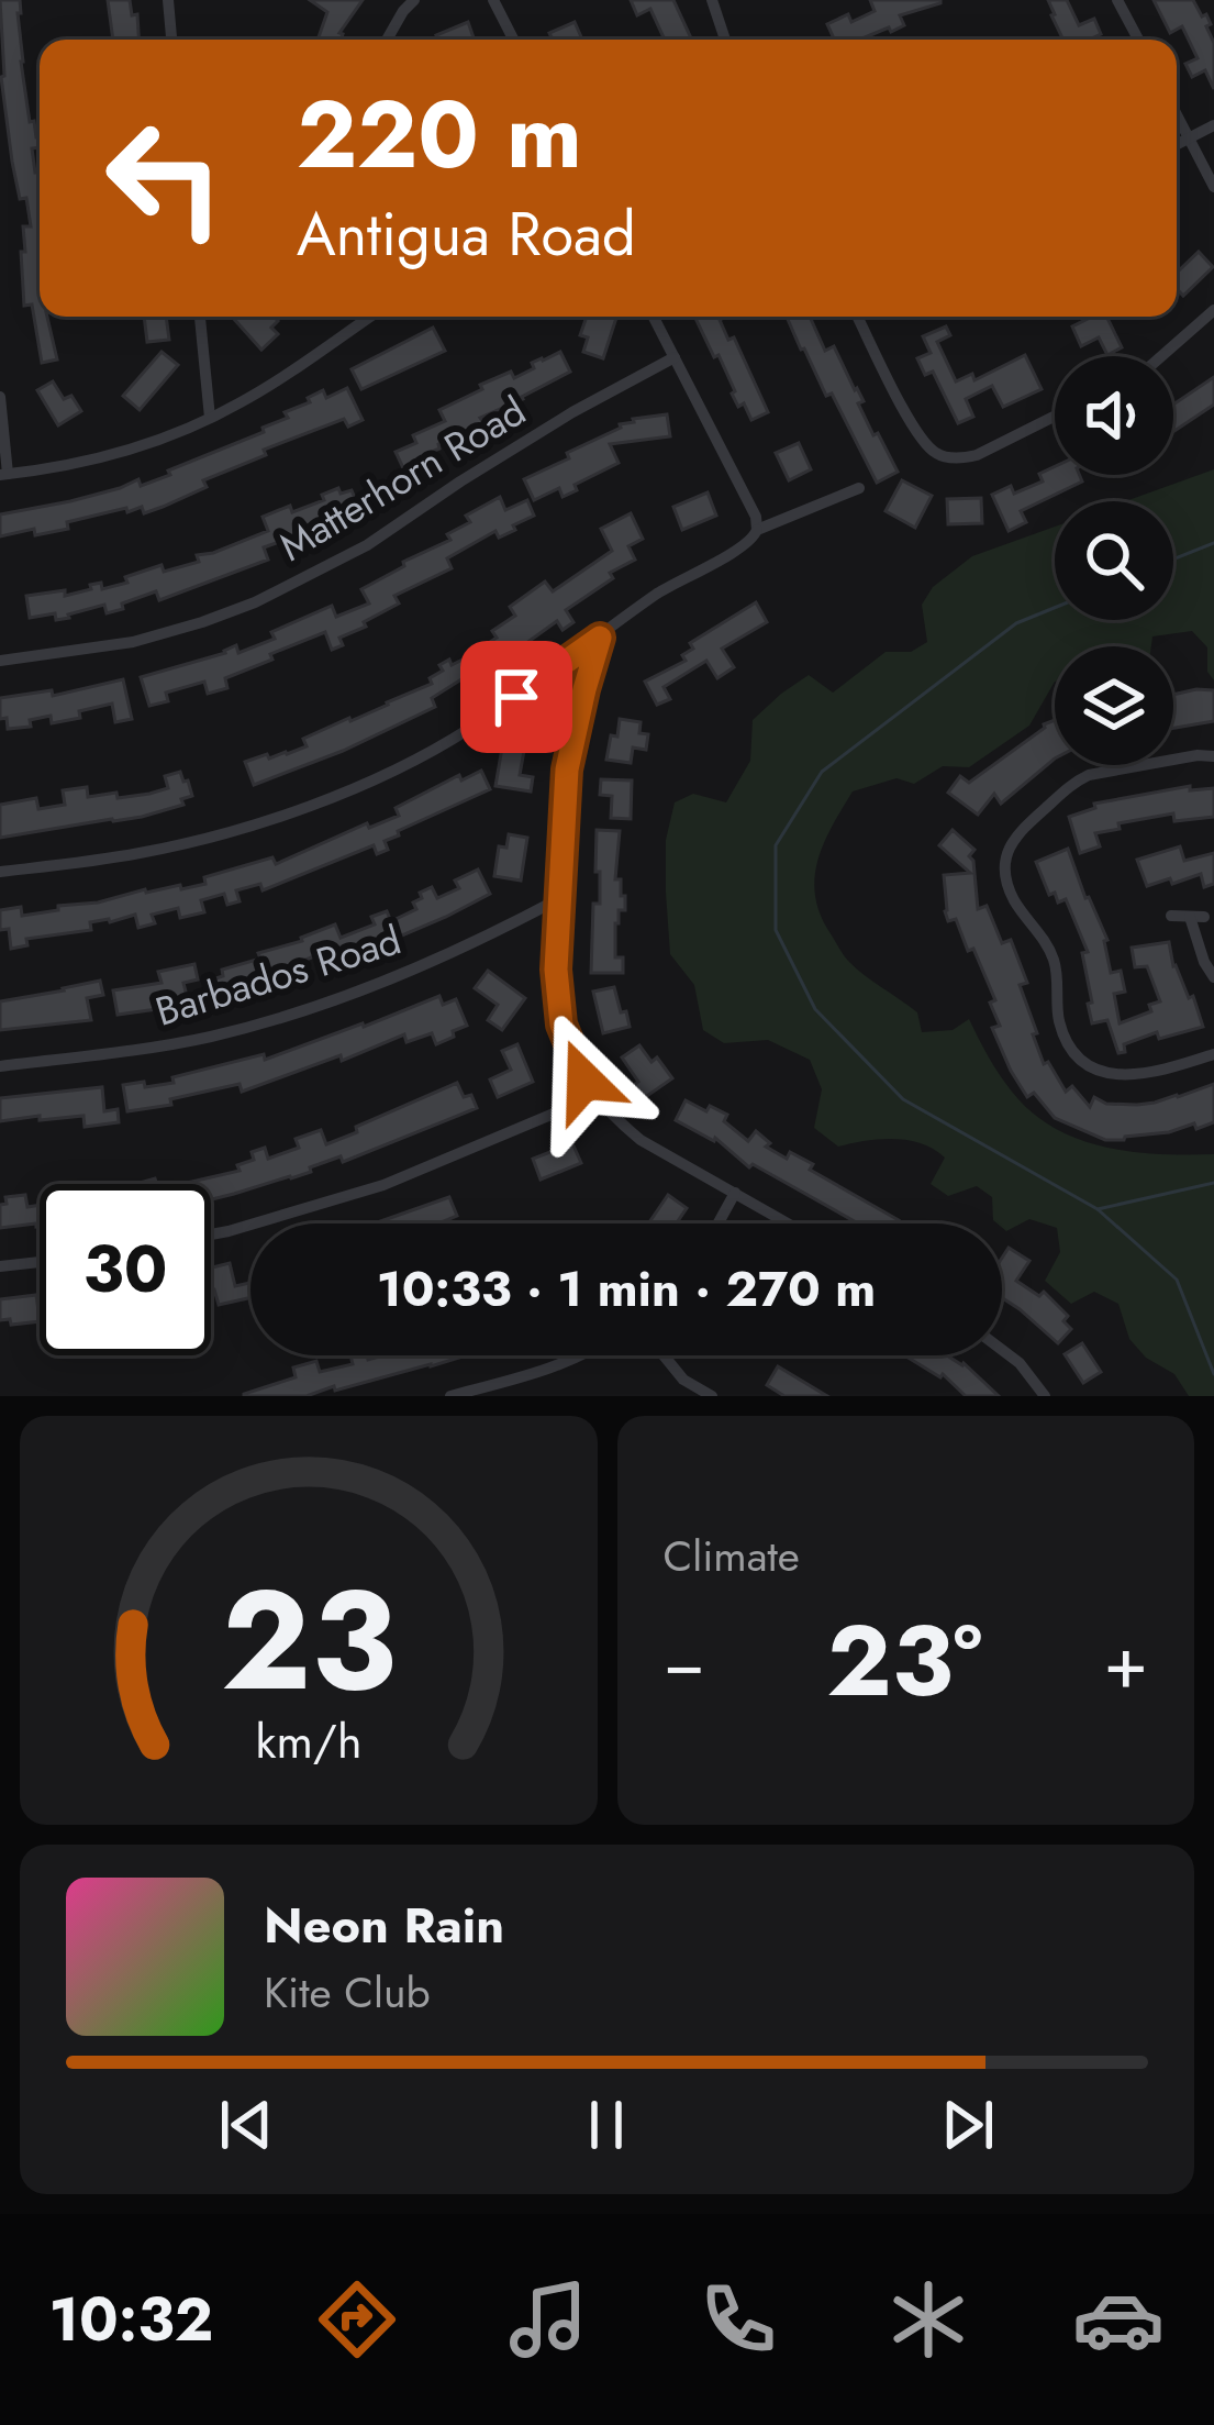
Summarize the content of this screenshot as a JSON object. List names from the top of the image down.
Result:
{
  "streets": {
    "street": ["Matterhorn Road", "Barbados Road"]
  },
  "page": {
    "turn": ["220 m", "Antigua Road"],
    "limit": "30",
    "trip": "10:33 · 1 min · 270 m",
    "tile": "Climate",
    "heat": ["−", "23°", "+"],
    "song": ["Neon Rain", "Kite Club"],
    "tabs": "10:32",
    "gauge": ["23", "km/h"]
  }
}
